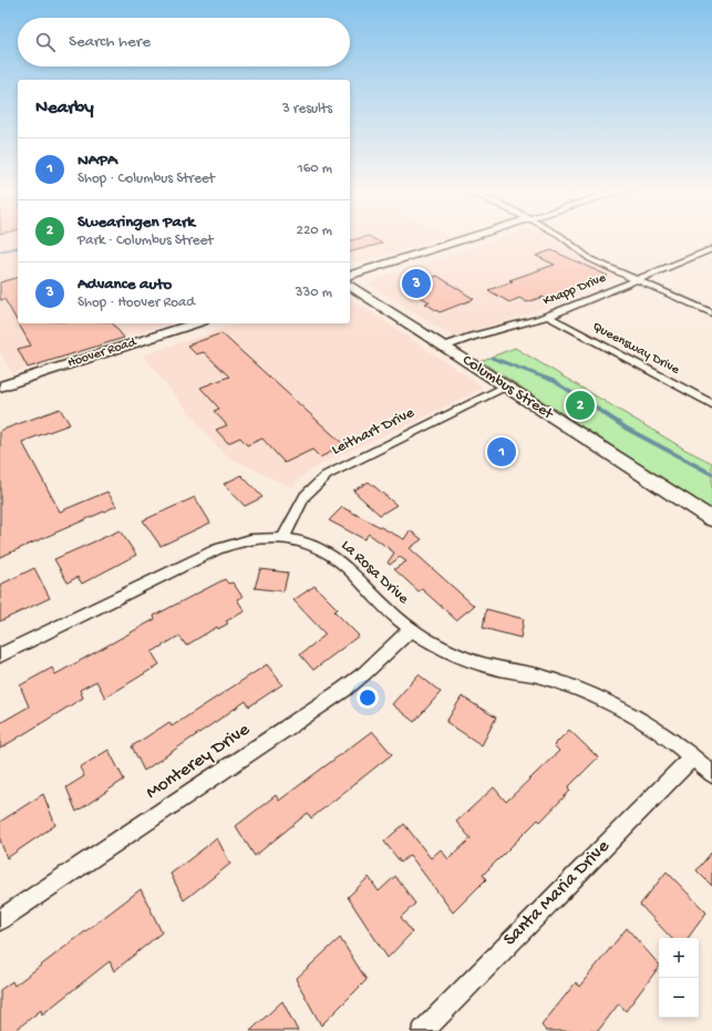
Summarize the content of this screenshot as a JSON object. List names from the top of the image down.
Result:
{
  "streets": {
    "main road": ["Hoover Road", "Columbus Street"],
    "street": [
      "Knapp Drive",
      "Queensway Drive",
      "Leithart Drive",
      "La Rosa Drive",
      "Monterey Drive",
      "Santa Maria Drive"
    ]
  },
  "crossings": [
    ["Knapp Drive", "Queensway Drive"],
    ["Knapp Drive", "Columbus Street"],
    ["Columbus Street", "Leithart Drive"],
    ["Leithart Drive", "La Rosa Drive"],
    ["La Rosa Drive", "Monterey Drive"],
    ["La Rosa Drive", "Santa Maria Drive"]
  ],
  "page": {
    "search": "Search here",
    "heading": ["Nearby", "3 results"],
    "list": [
      {
        "mark": "1",
        "name": "NAPA",
        "note": "Shop · Columbus Street",
        "value": "160 m"
      },
      {
        "mark": "2",
        "name": "Swearingen Park",
        "note": "Park · Columbus Street",
        "value": "220 m"
      },
      {
        "mark": "3",
        "name": "Advance auto",
        "note": "Shop · Hoover Road",
        "value": "330 m"
      }
    ],
    "pins": ["3", "2", "1"],
    "map_buttons": ["+", "−"]
  }
}
